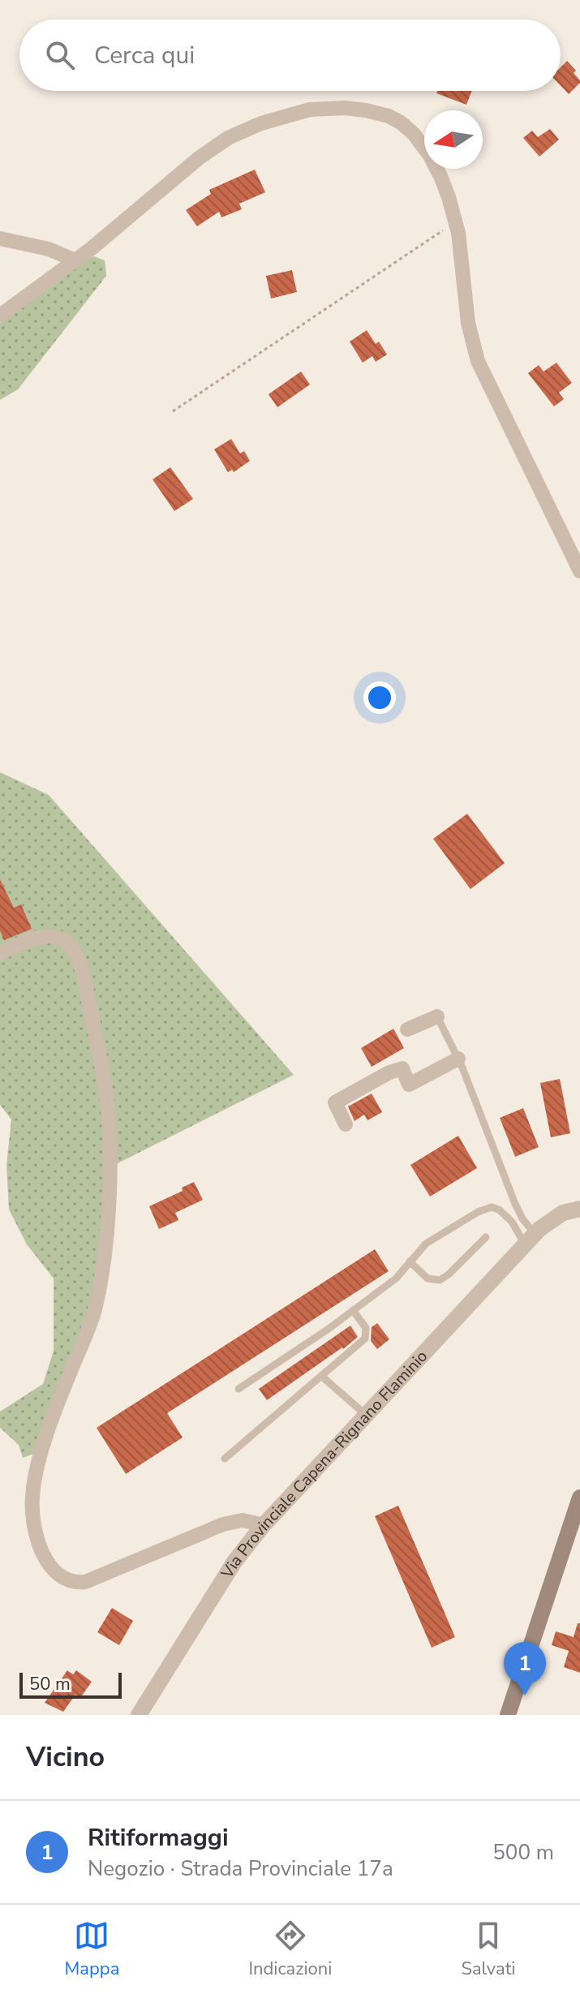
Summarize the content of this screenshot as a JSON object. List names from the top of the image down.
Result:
{
  "streets": {
    "street": ["Via Provinciale Capena-Rignano Flaminio"]
  },
  "scale_bar": "50 m",
  "north": "left",
  "page": {
    "search": "Cerca qui",
    "pins": "1",
    "scale": "50 m",
    "heading": "Vicino",
    "list": [
      {
        "mark": "1",
        "name": "Ritiformaggi",
        "note": "Negozio · Strada Provinciale 17a",
        "value": "500 m"
      }
    ],
    "nav": ["Mappa", "Indicazioni", "Salvati"]
  }
}
